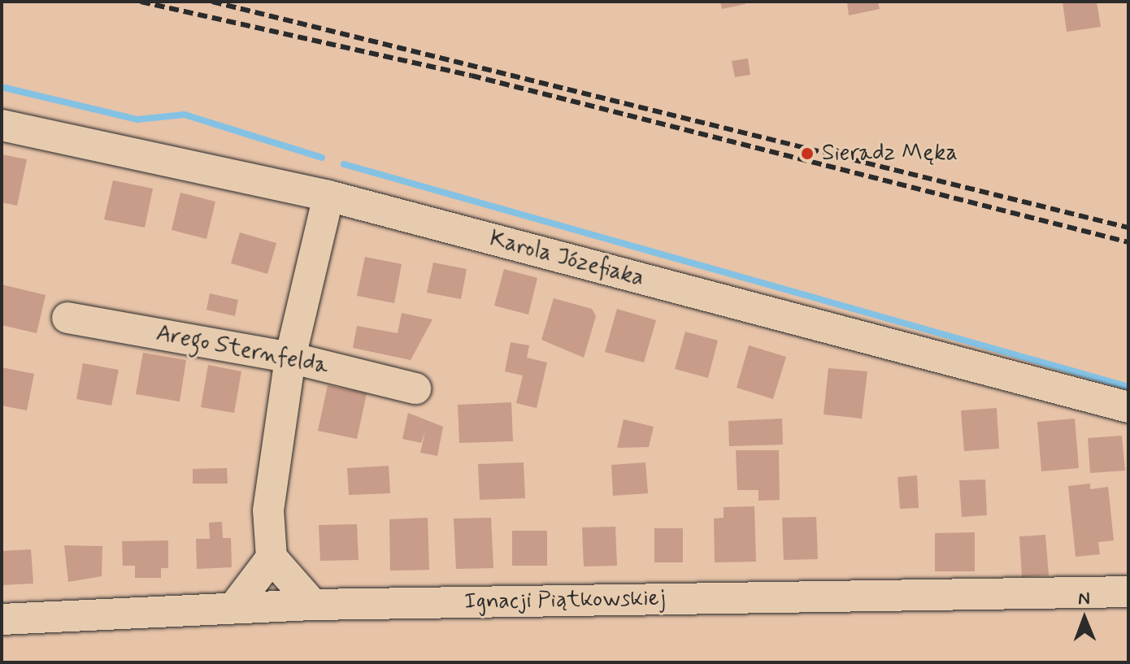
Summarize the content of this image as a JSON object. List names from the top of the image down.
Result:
{
  "streets": {
    "street": ["Karola Józefiaka", "Arego Sternfelda", "Ignacji Piątkowskiej"]
  },
  "places": ["Sieradz Męka"],
  "north": "top"
}
